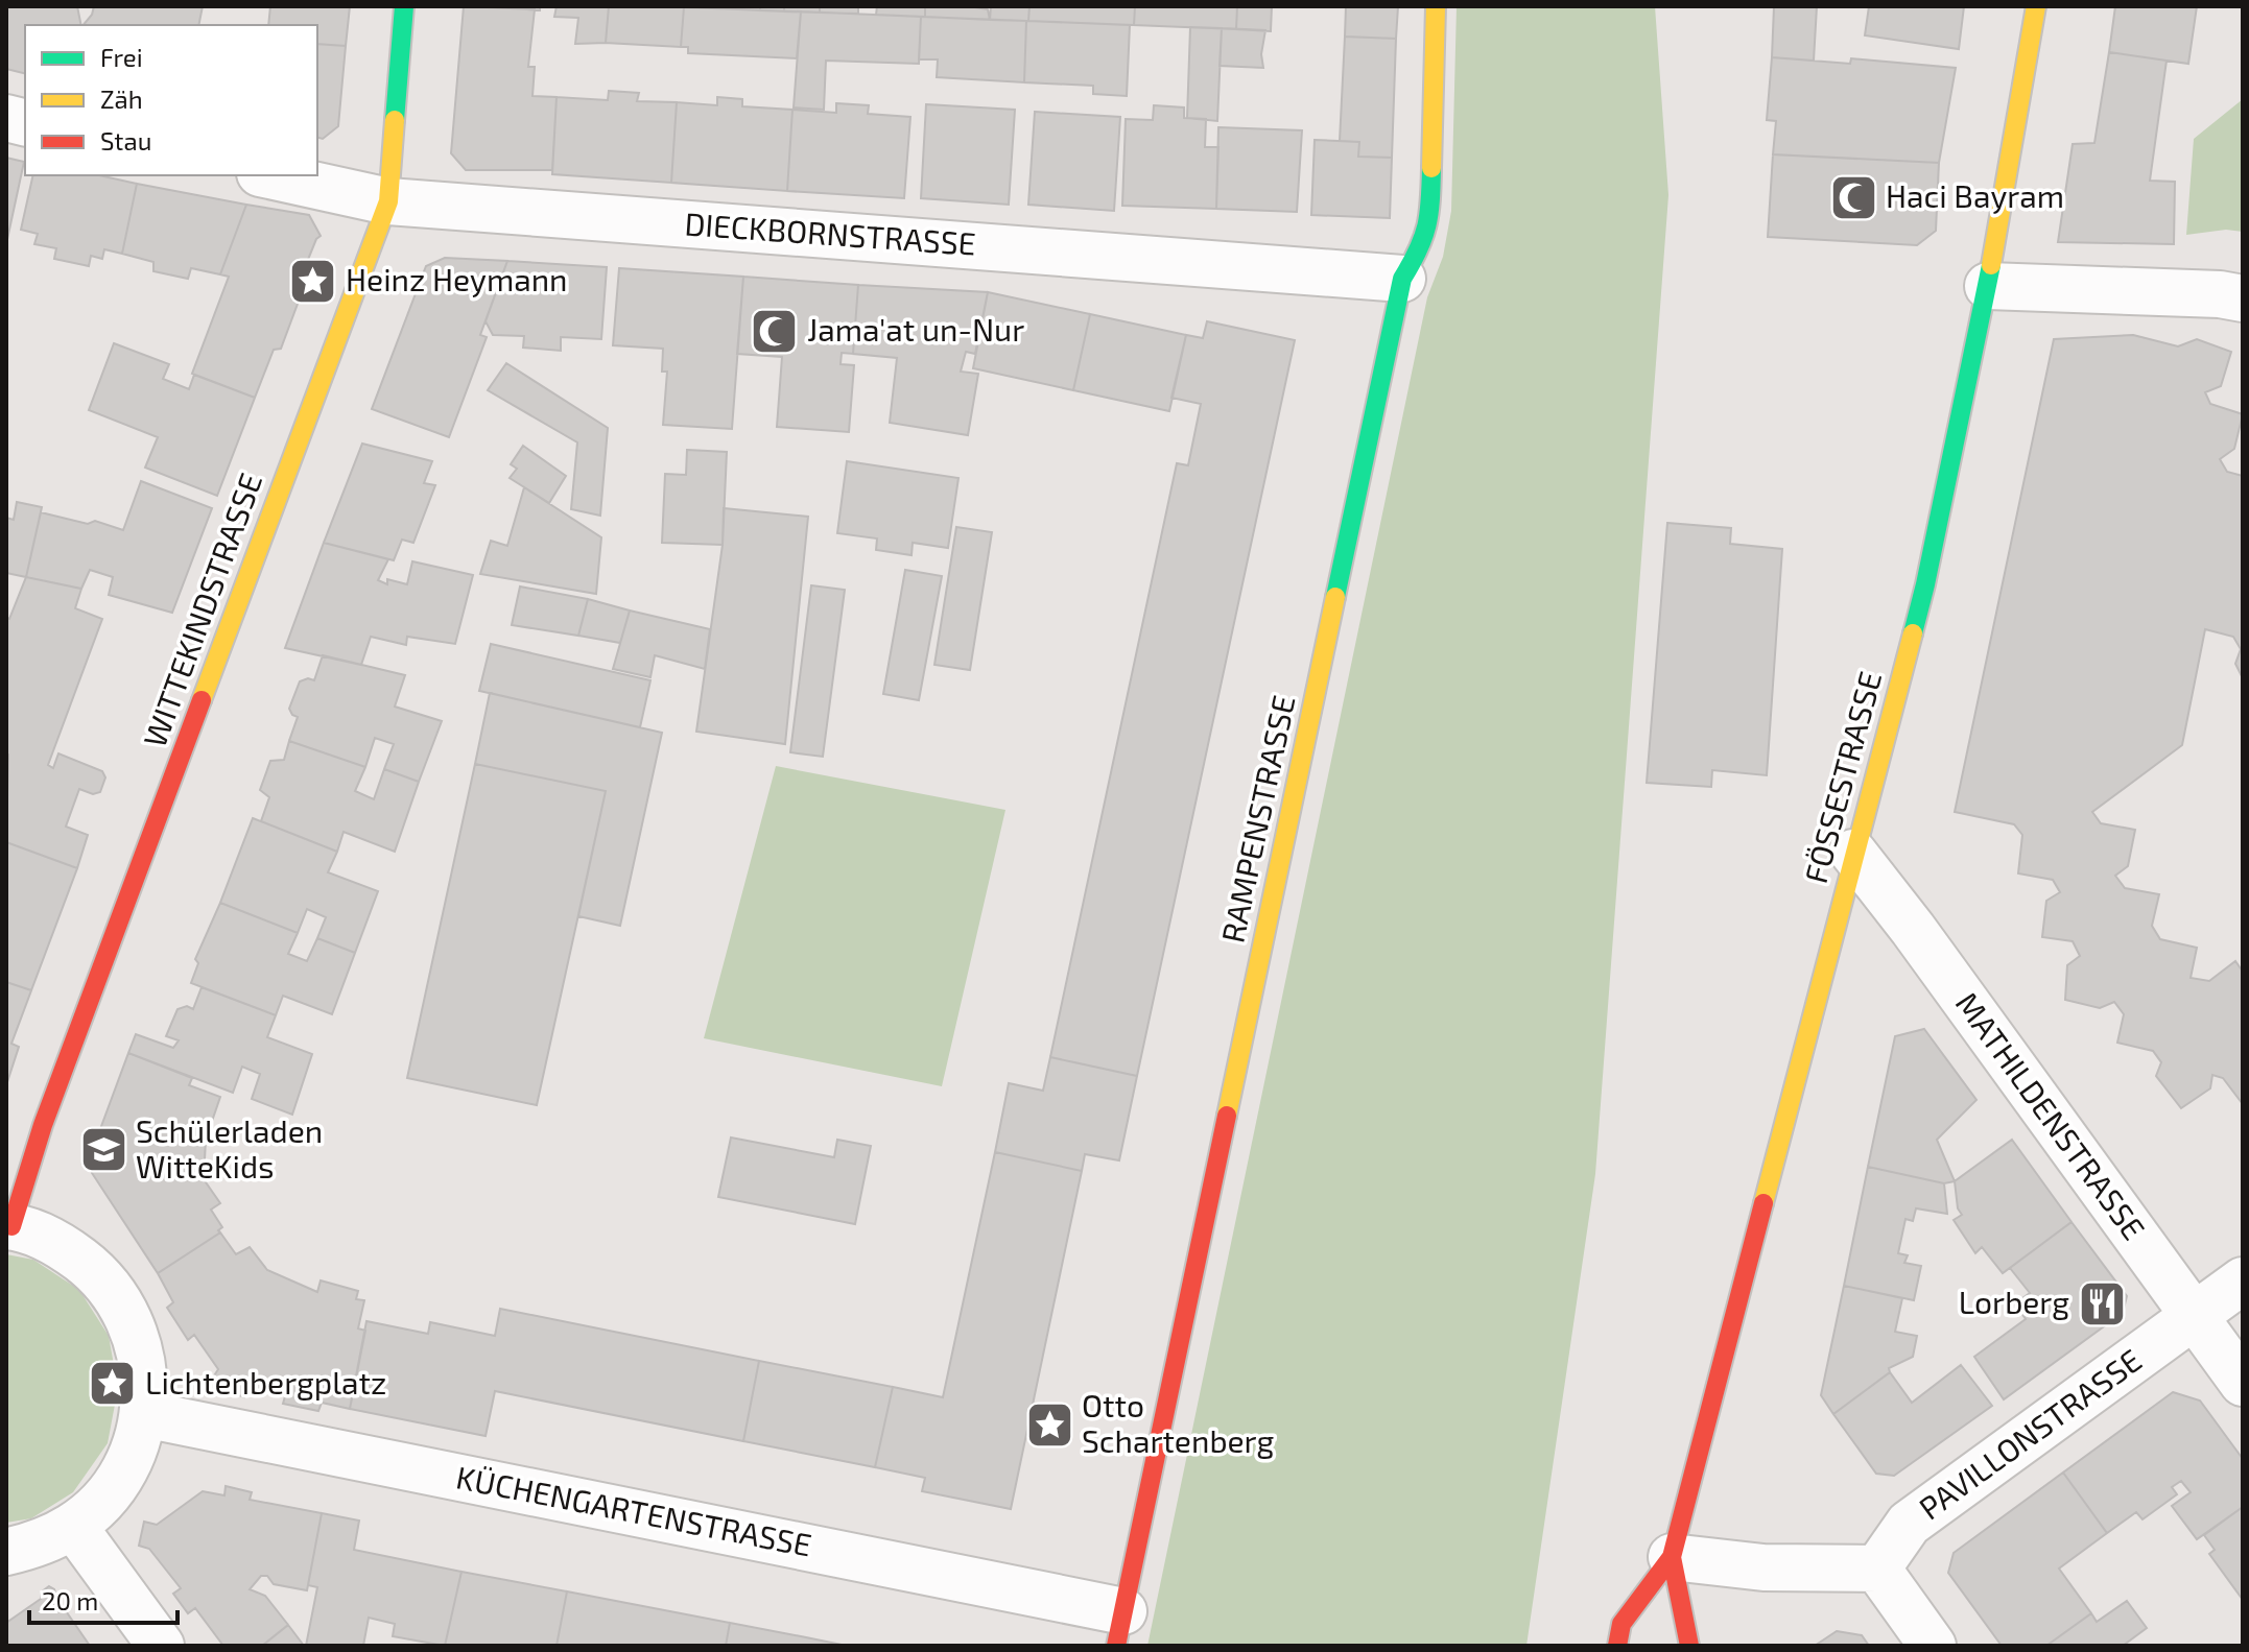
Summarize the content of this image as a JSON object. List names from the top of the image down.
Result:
{
  "streets": {
    "street": [
      "DIECKBORNSTRASSE",
      "WITTEKINDSTRASSE",
      "FÖSSESTRASSE",
      "RAMPENSTRASSE",
      "MATHILDENSTRASSE",
      "PAVILLONSTRASSE",
      "KÜCHENGARTENSTRASSE"
    ]
  },
  "crossings": [
    ["DIECKBORNSTRASSE", "WITTEKINDSTRASSE"],
    ["DIECKBORNSTRASSE", "RAMPENSTRASSE"],
    ["FÖSSESTRASSE", "MATHILDENSTRASSE"],
    ["RAMPENSTRASSE", "KÜCHENGARTENSTRASSE"],
    ["MATHILDENSTRASSE", "PAVILLONSTRASSE"]
  ],
  "places": {
    "mosque": ["Haci Bayram", "Jama'at un-Nur"],
    "place": ["Heinz Heymann", "Lichtenbergplatz", "Otto Schartenberg"],
    "school or university": ["Schülerladen WitteKids"],
    "restaurant": ["Lorberg"]
  },
  "legend": ["Frei", "Zäh", "Stau"],
  "scale_bar": "20 m"
}
